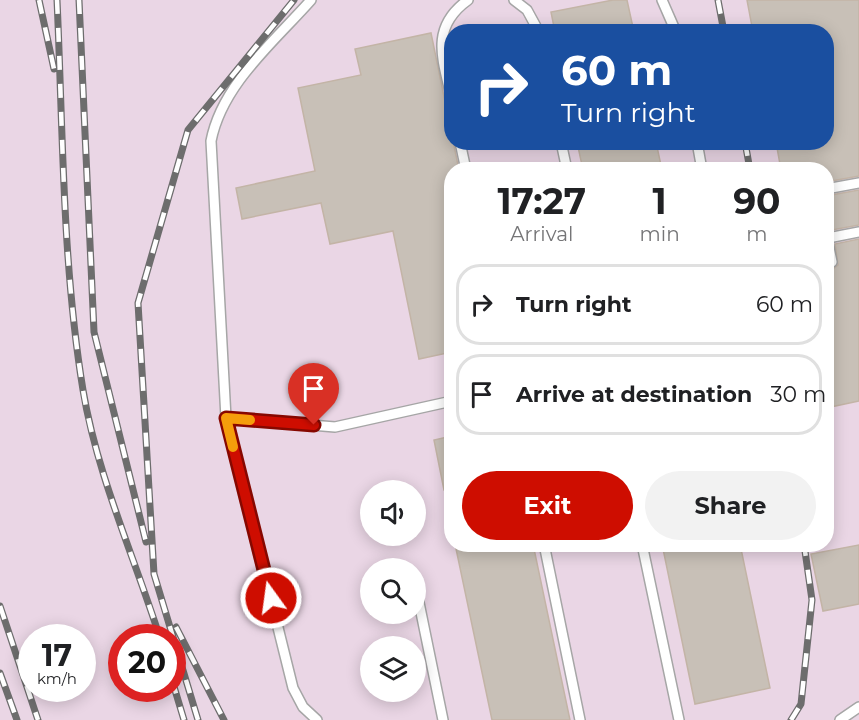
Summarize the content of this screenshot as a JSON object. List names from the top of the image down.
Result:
{
  "page": {
    "turn": ["60 m", "Turn right"],
    "eta": [
      "17:27",
      "Arrival",
      "1",
      "min",
      "90",
      "m"
    ],
    "list": [
      {
        "name": "Turn right",
        "value": "60 m"
      },
      {
        "name": "Arrive at destination",
        "value": "30 m"
      }
    ],
    "buttons": ["Exit", "Share"],
    "speed": "17 km/h",
    "limit": "20"
  }
}
